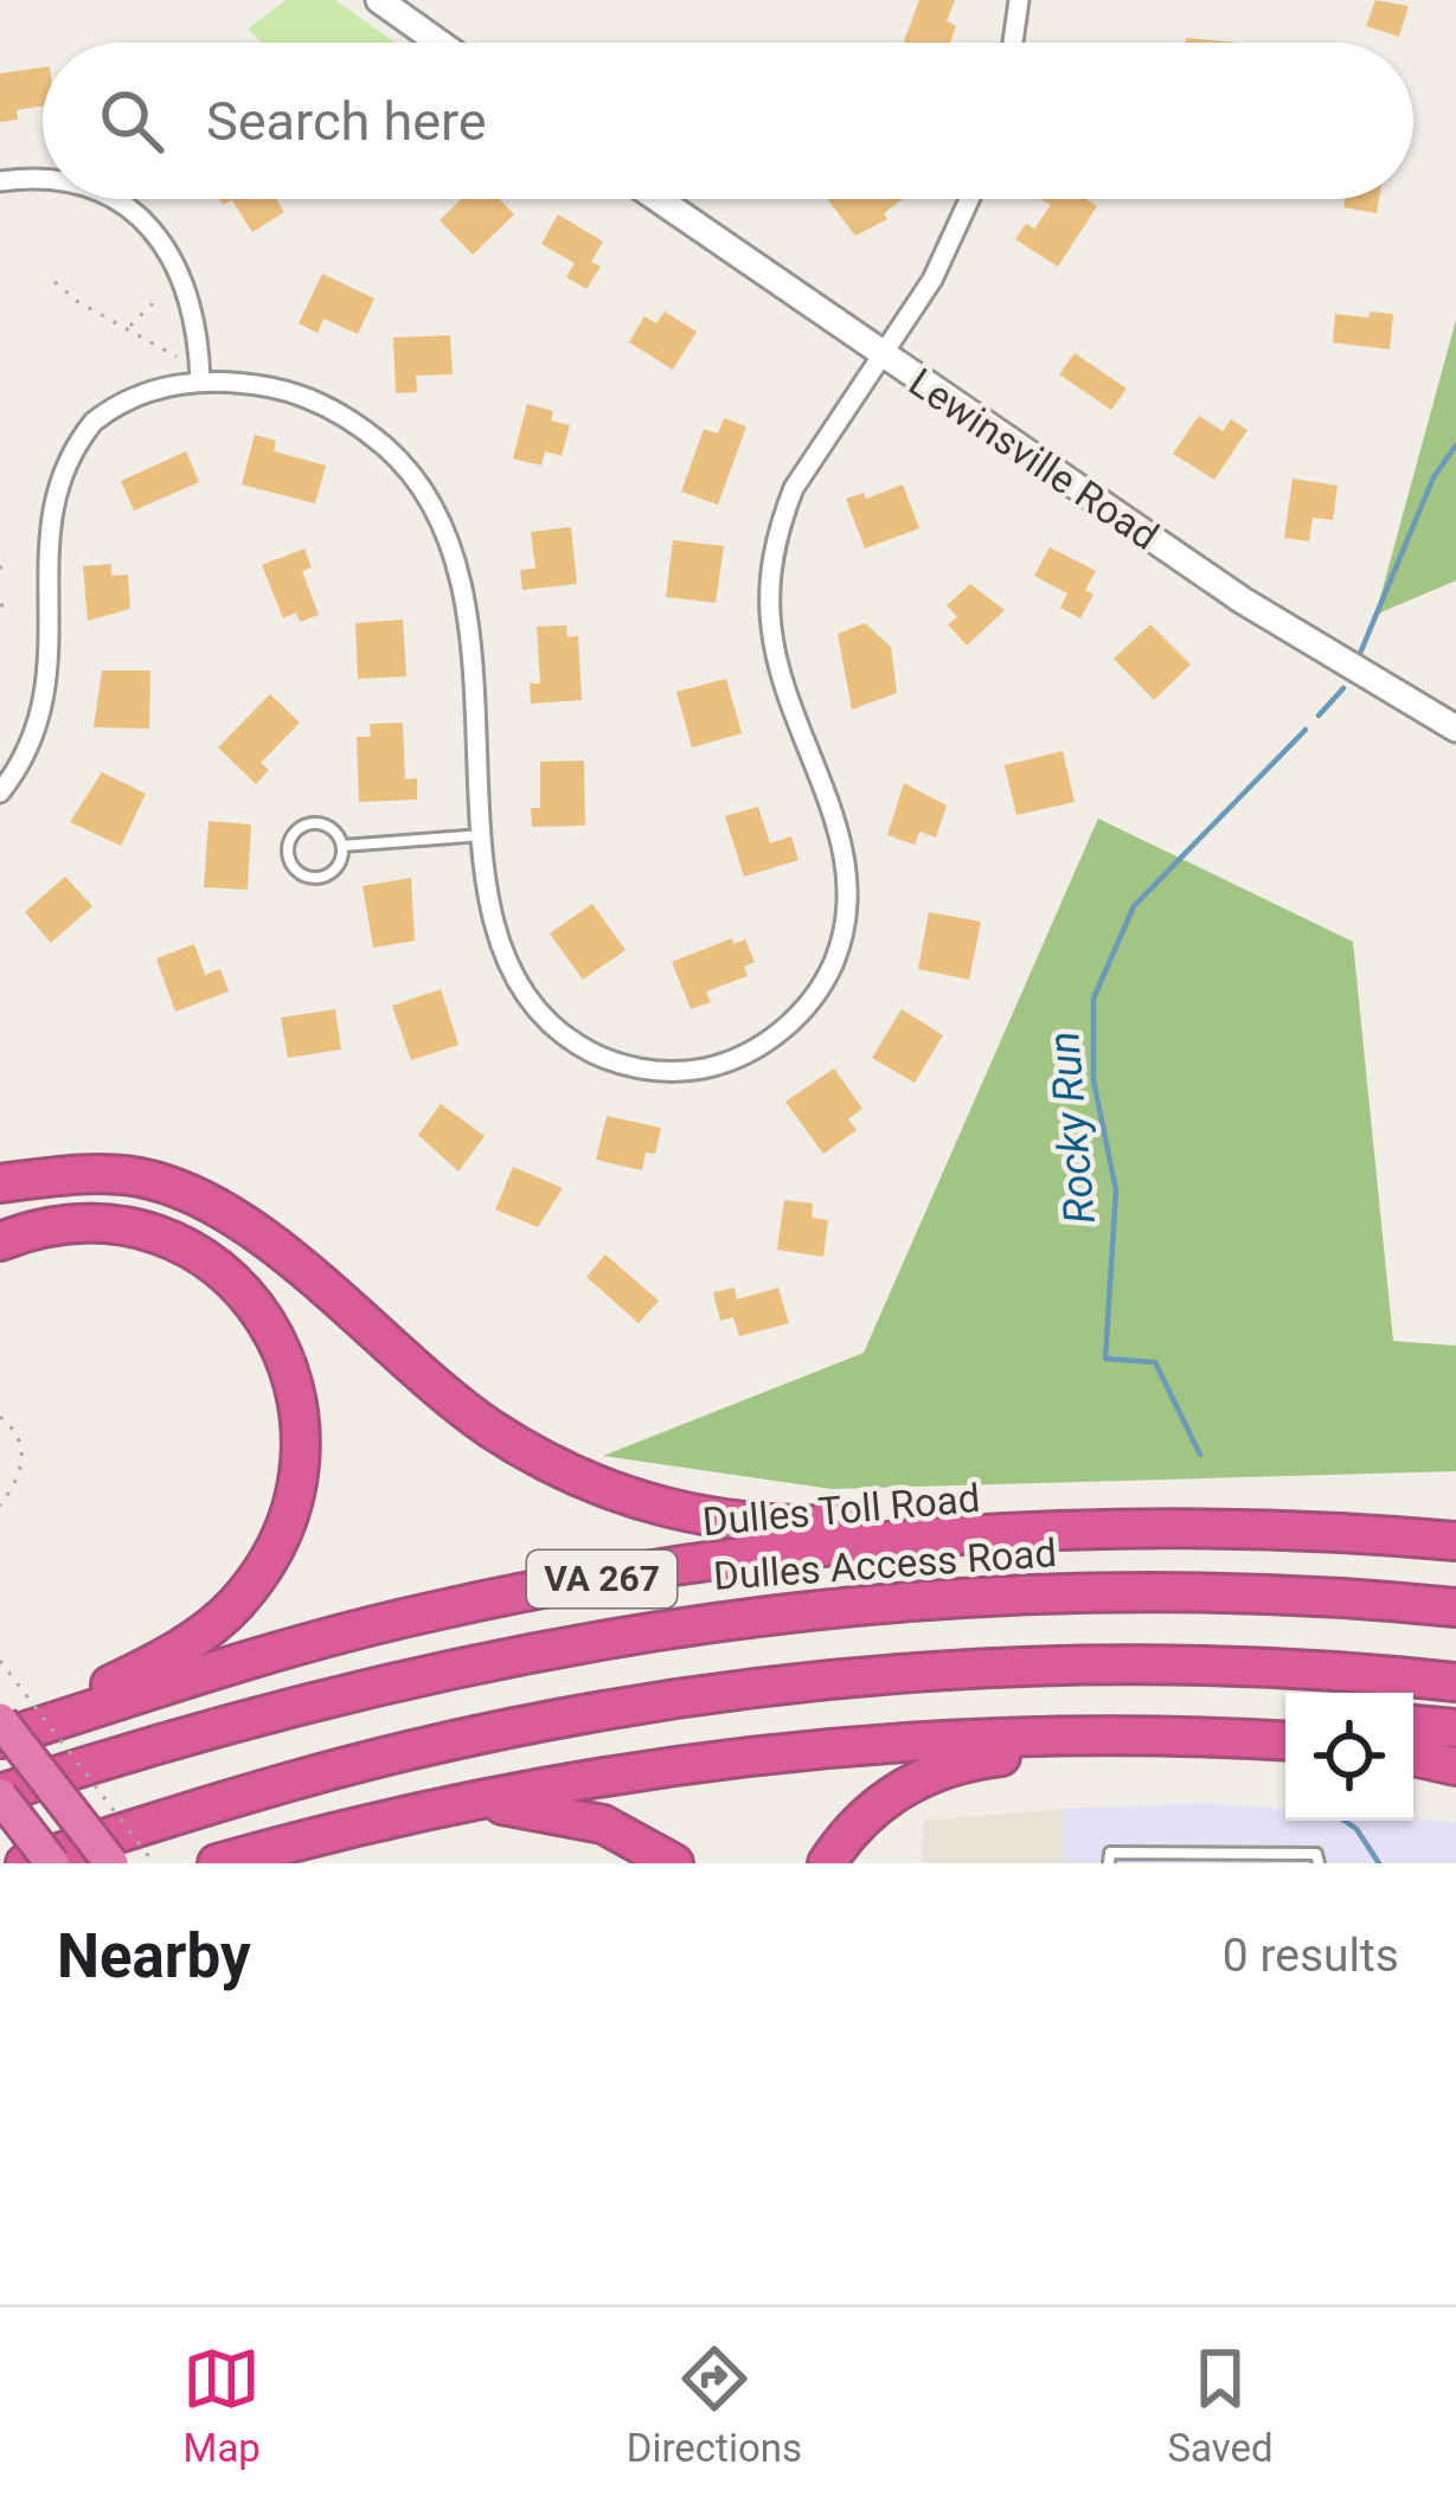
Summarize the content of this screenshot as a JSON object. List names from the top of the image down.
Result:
{
  "streets": {
    "highway": ["Dulles Toll Road", "Dulles Access Road", "VA 267"],
    "main road": ["Lewinsville Road"]
  },
  "water": ["Rocky Run"],
  "page": {
    "search": "Search here",
    "heading": ["Nearby", "0 results"],
    "nav": ["Map", "Directions", "Saved"]
  }
}
